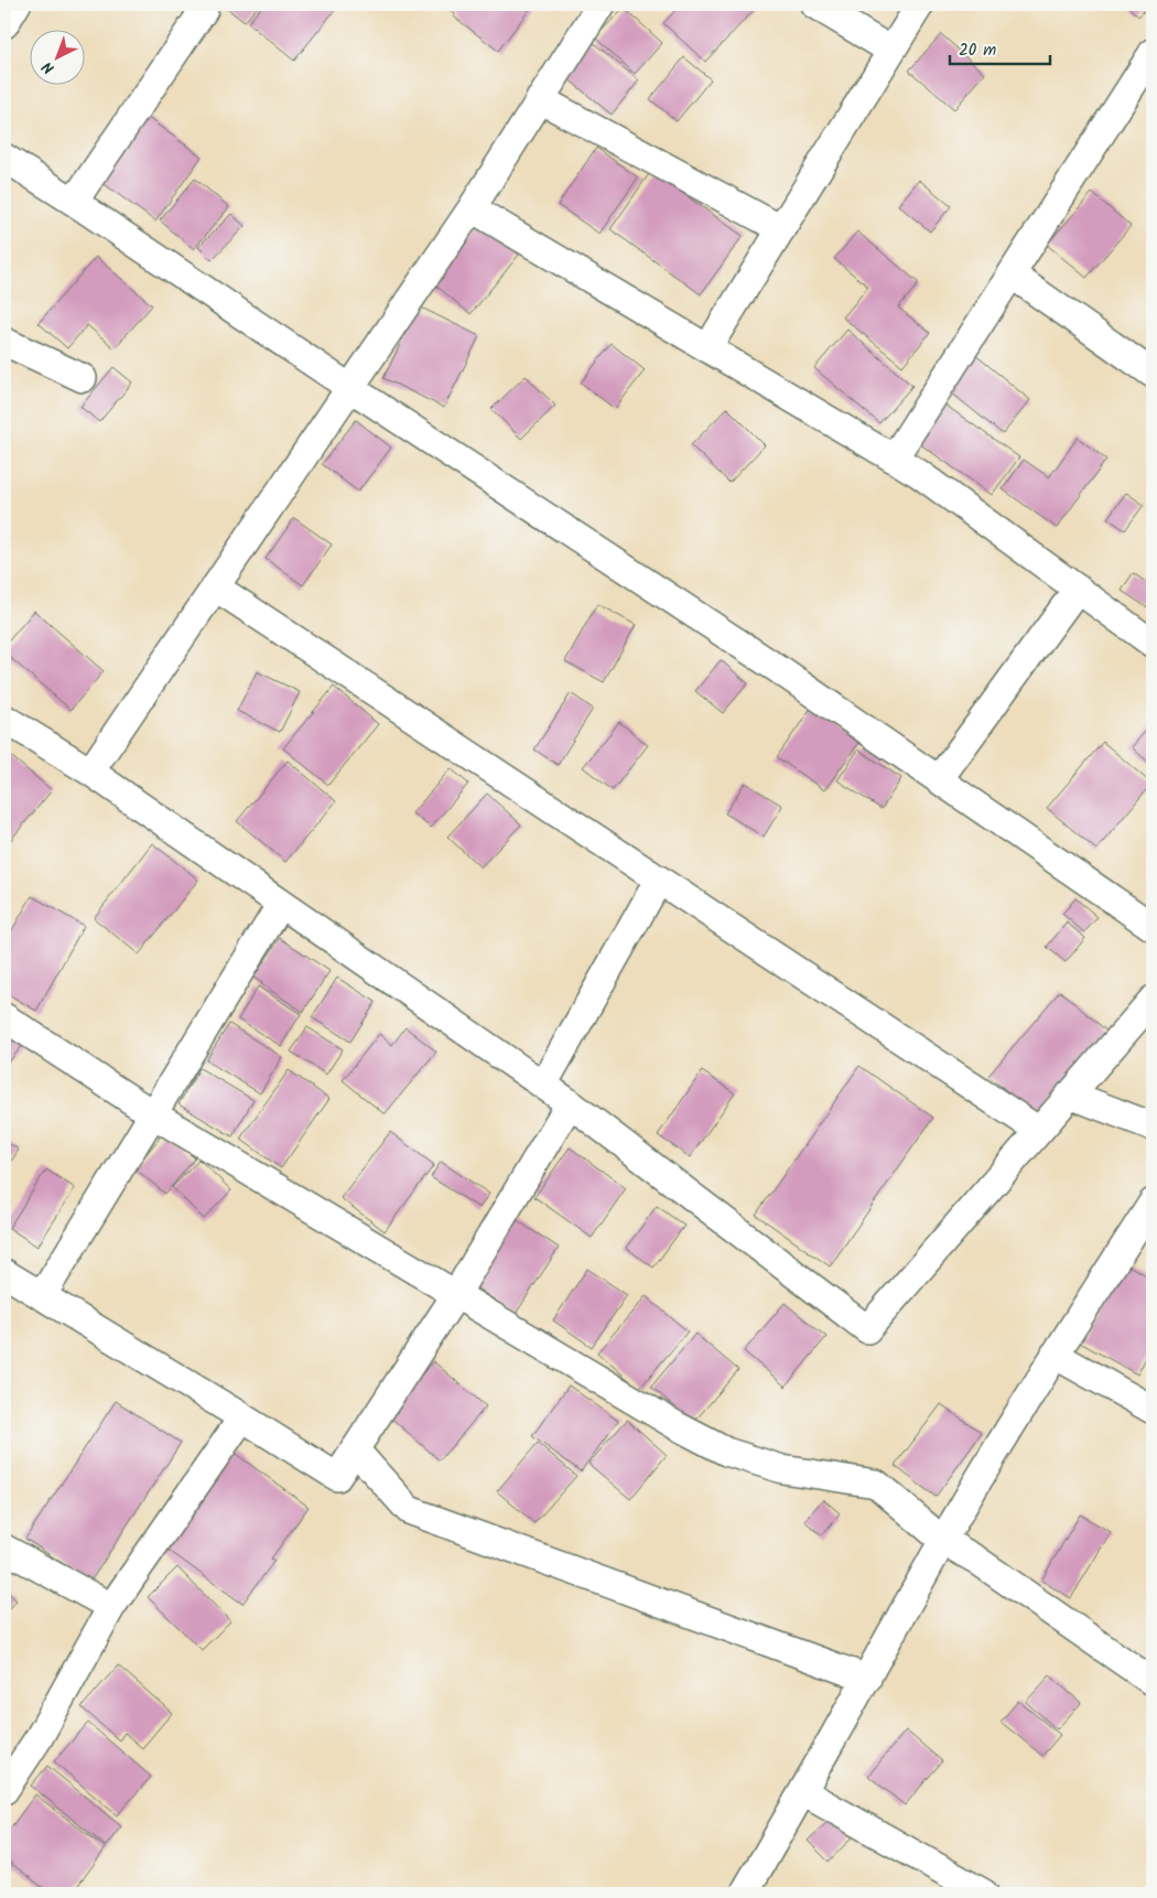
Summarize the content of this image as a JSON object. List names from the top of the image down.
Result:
{
  "scale_bar": "20 m",
  "north": "bottom left"
}
